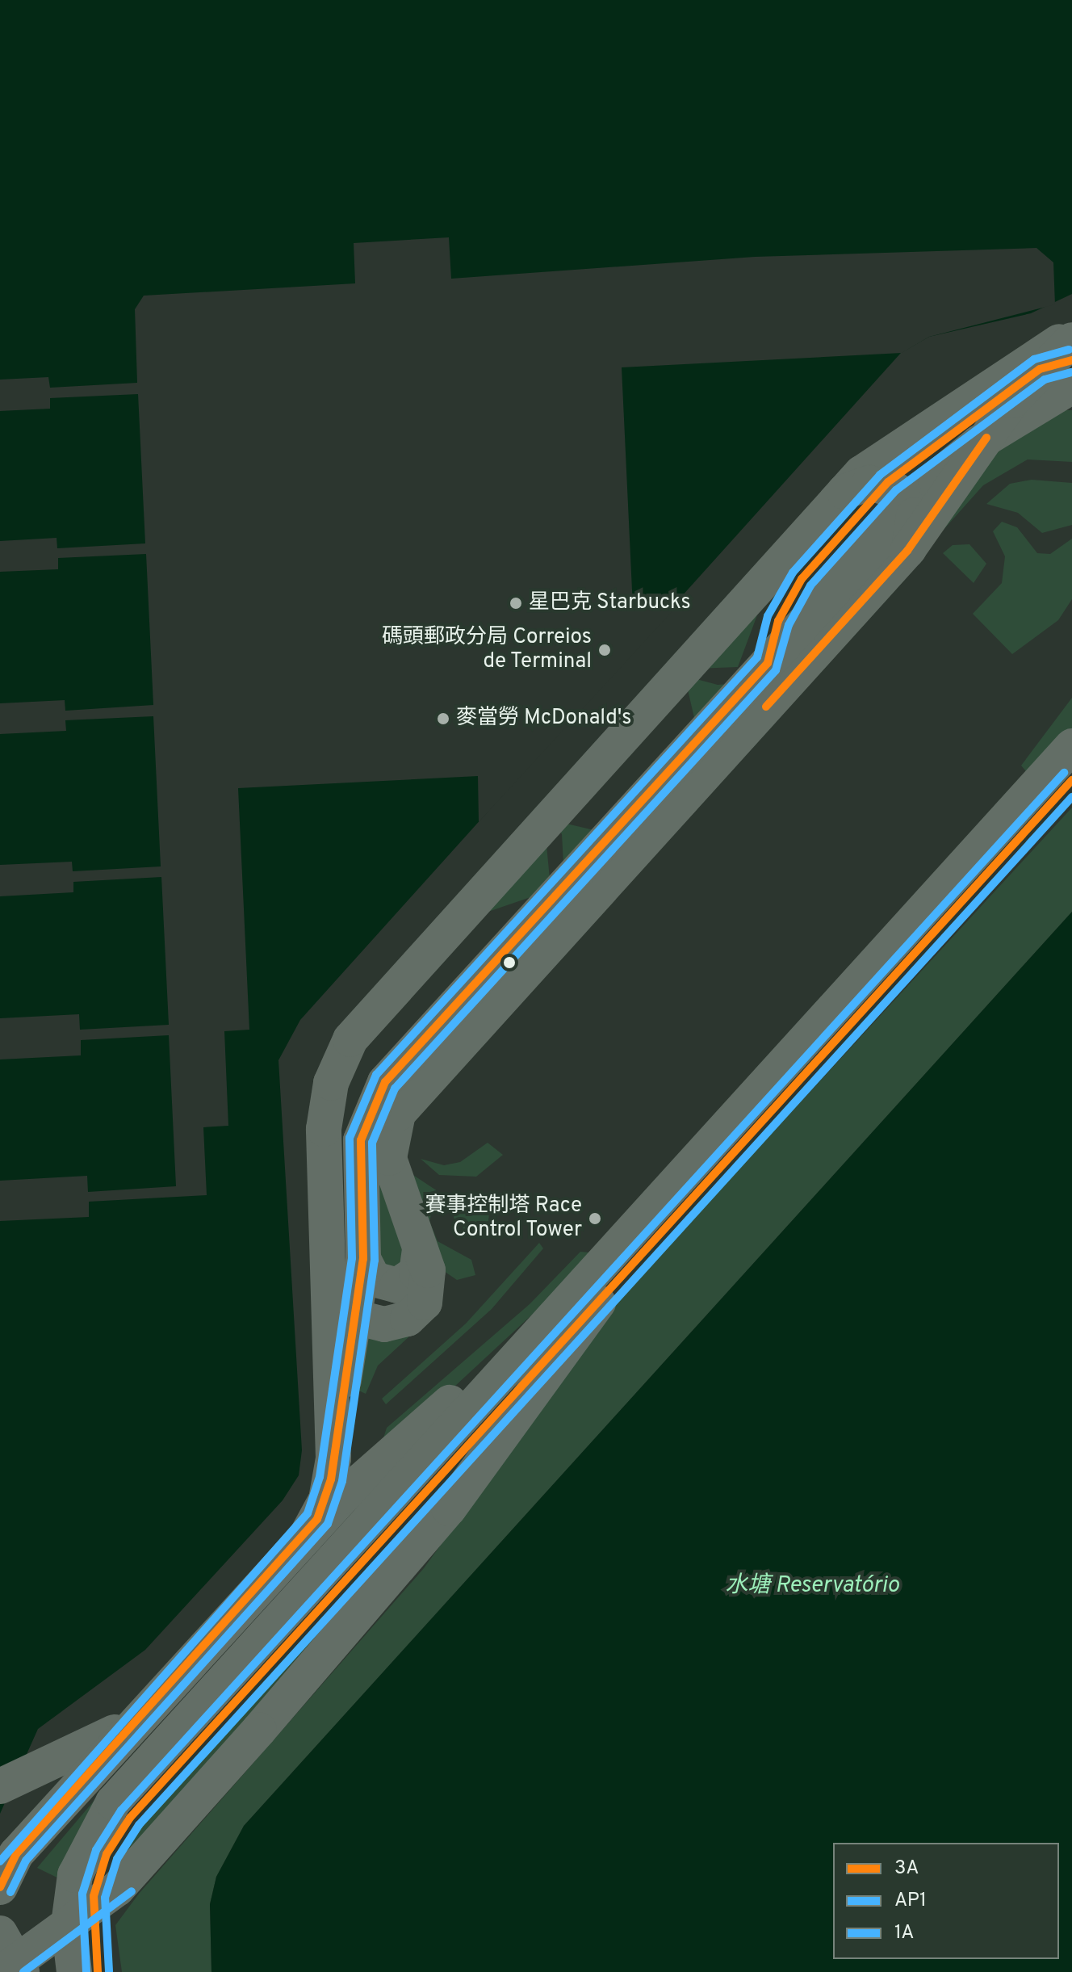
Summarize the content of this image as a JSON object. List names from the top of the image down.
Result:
{
  "water": ["水塘 Reservatório"],
  "places": [
    "星巴克 Starbucks",
    "碼頭郵政分局 Correios de Terminal",
    "麥當勞 McDonald's",
    "賽事控制塔 Race Control Tower"
  ],
  "lines": ["transit line 1A", "transit line 3A", "transit line AP1"],
  "legend": ["3A", "AP1", "1A"]
}
